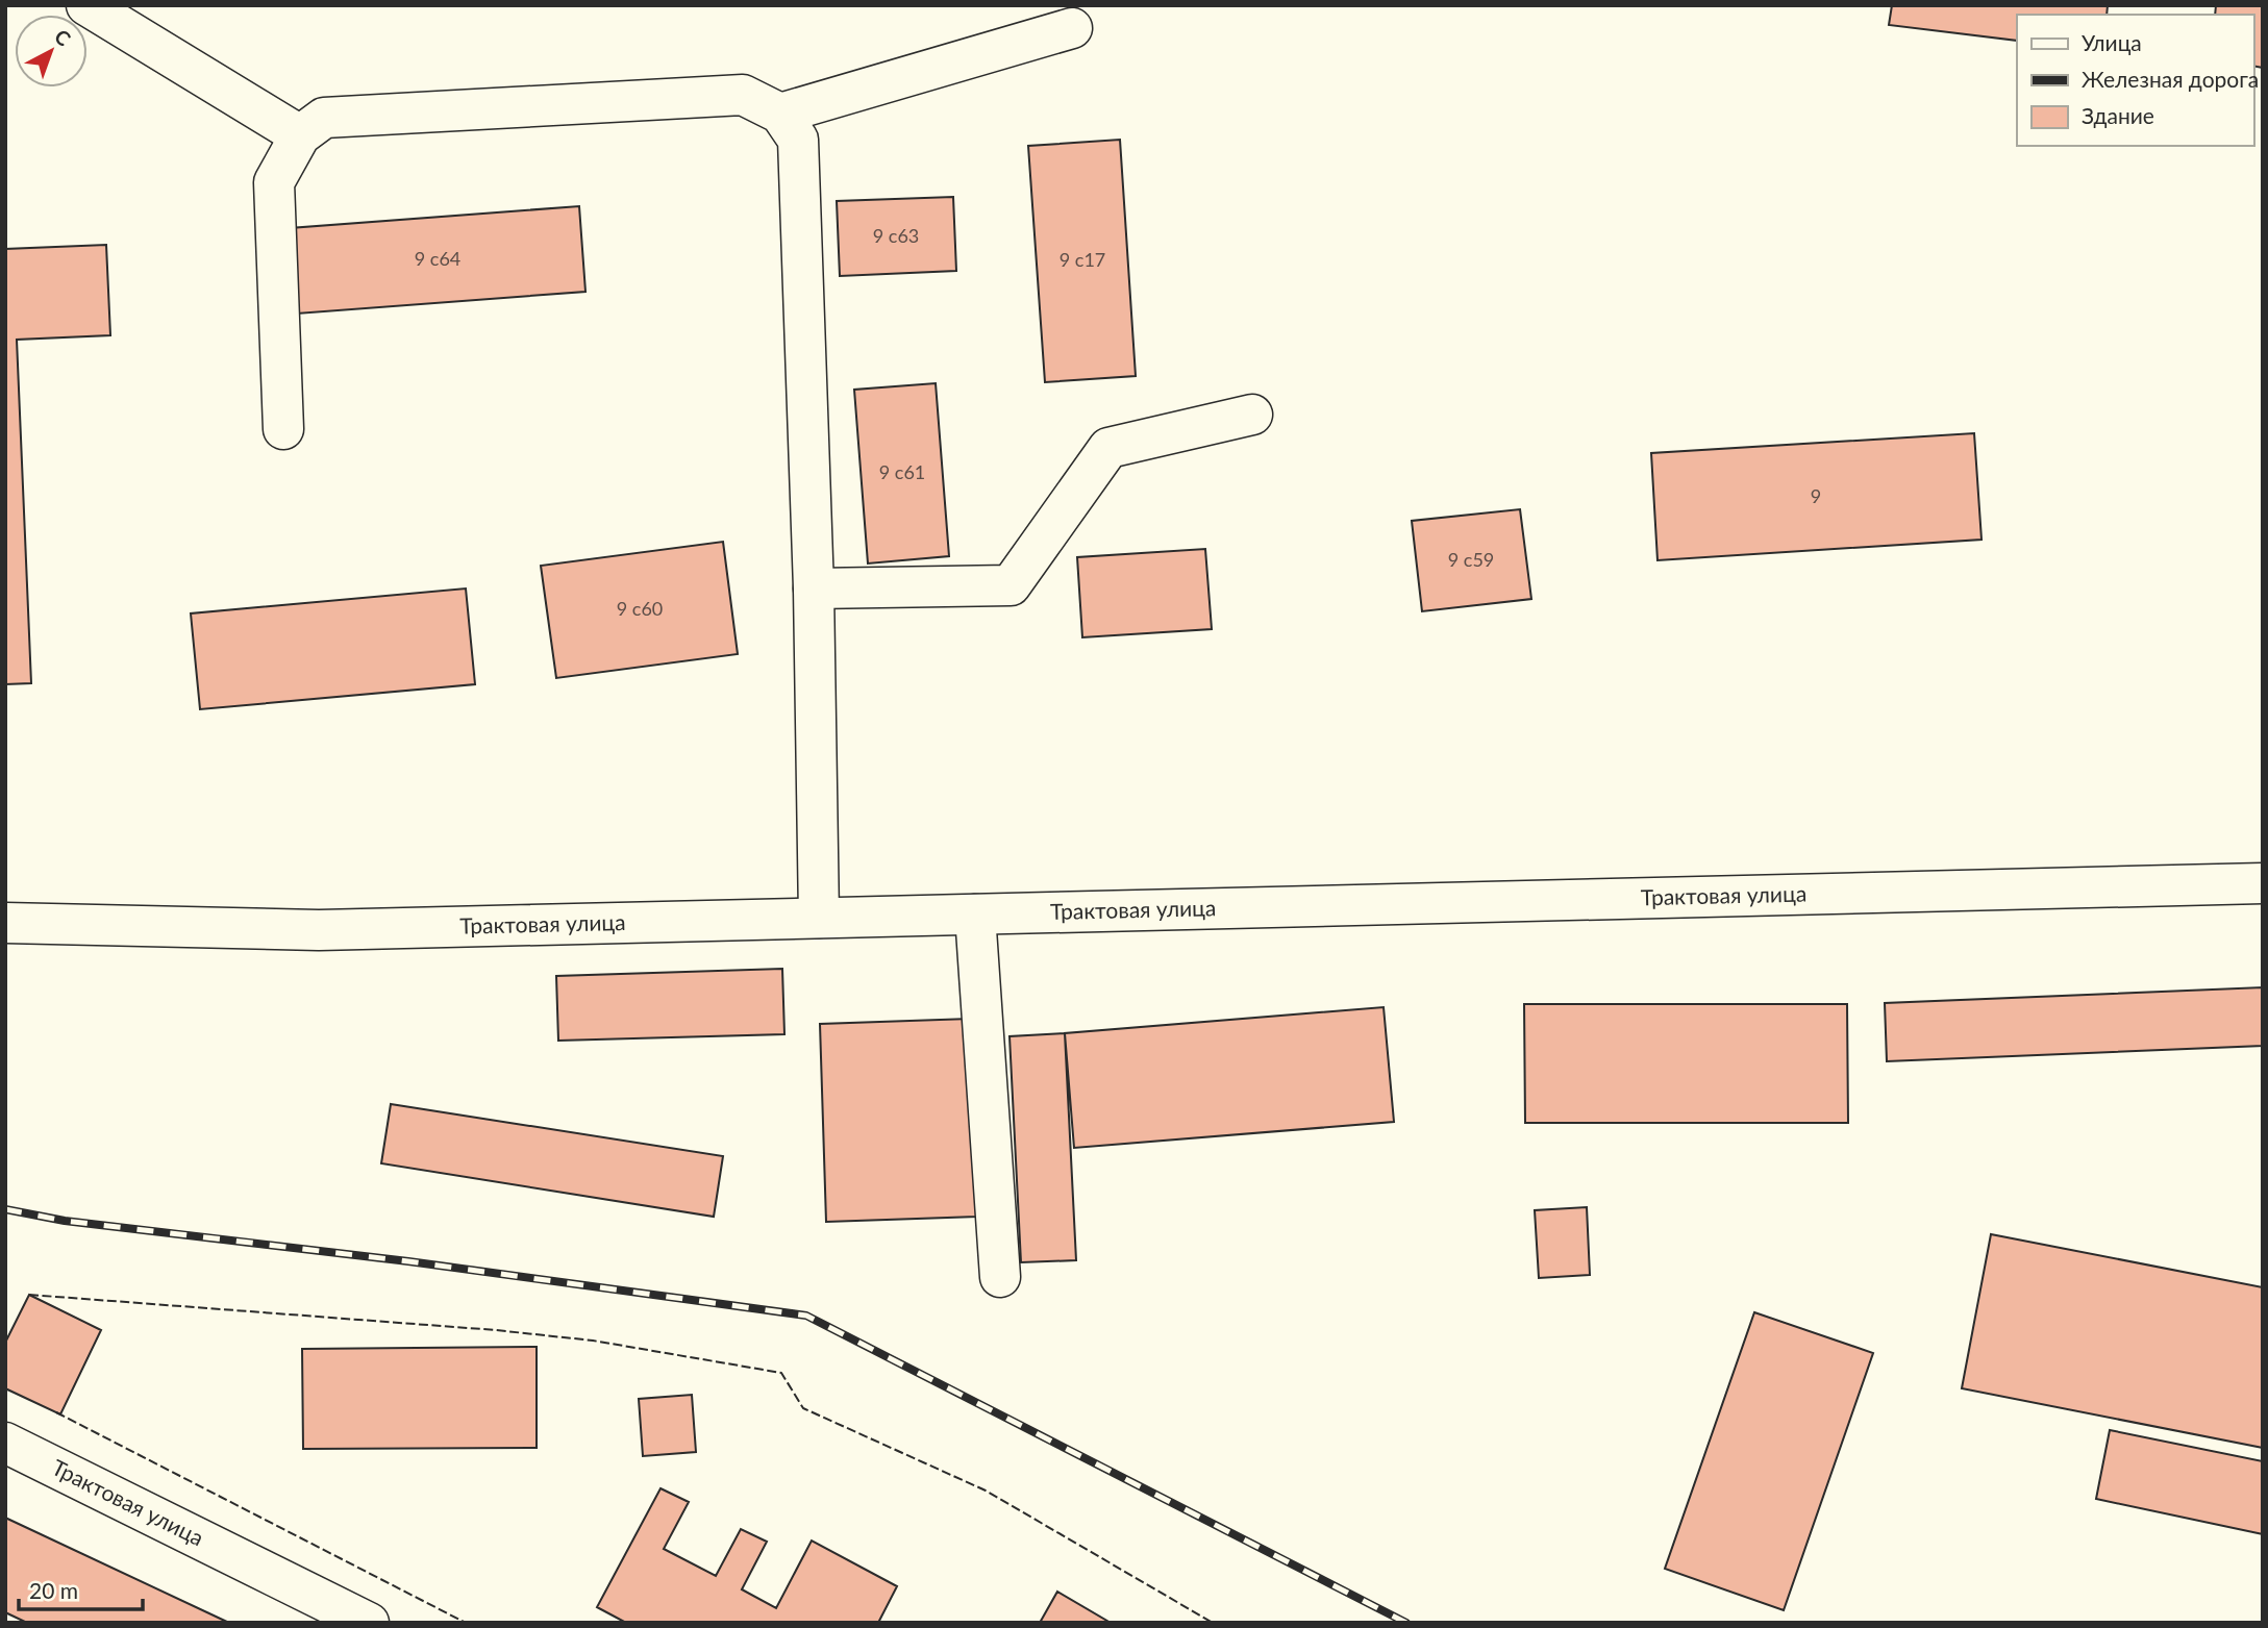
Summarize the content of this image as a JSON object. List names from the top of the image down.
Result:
{
  "streets": {
    "main road": ["Трактовая улица"]
  },
  "house_numbers": [
    "9 с63",
    "9 с64",
    "9 с17",
    "9 с61",
    "9",
    "9 c59",
    "9 с60"
  ],
  "legend": ["Улица", "Железная дорога", "Здание"],
  "scale_bar": "20 m",
  "north": "top right"
}
